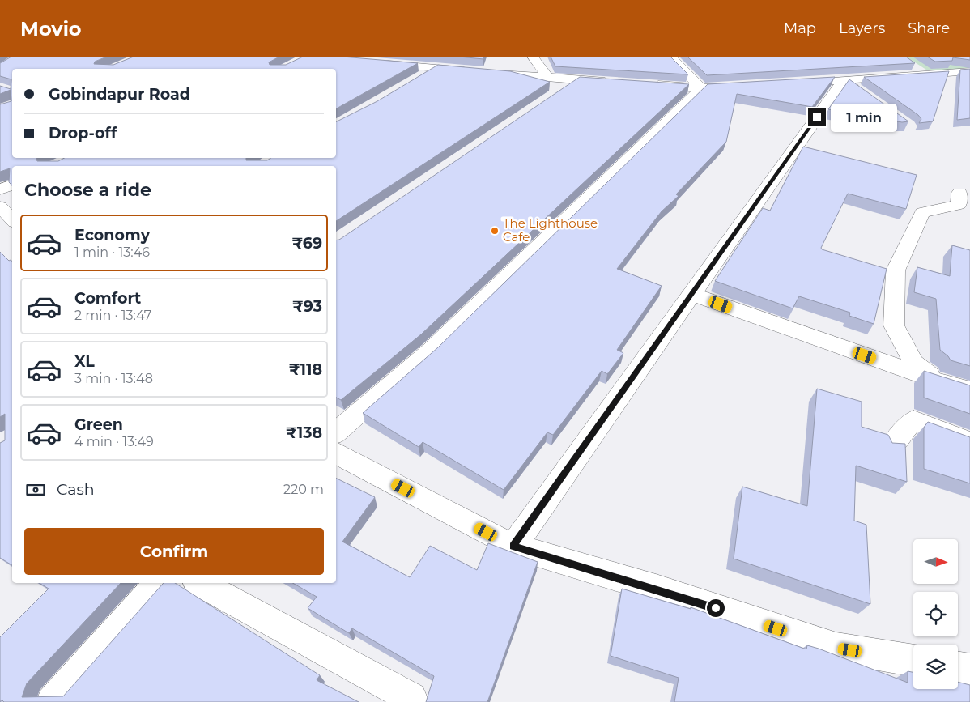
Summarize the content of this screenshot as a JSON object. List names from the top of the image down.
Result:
{
  "places": ["The Lighthouse Cafe"],
  "north": "right",
  "page": {
    "header": "Movio",
    "nav": ["Map", "Layers", "Share"],
    "banner": ["Gobindapur Road", "Drop-off"],
    "bubble": "1 min",
    "heading": "Choose a ride",
    "list": [
      {
        "name": "Economy",
        "note": "1 min · 13:46",
        "value": "₹69"
      },
      {
        "name": "Comfort",
        "note": "2 min · 13:47",
        "value": "₹93"
      },
      {
        "name": "XL",
        "note": "3 min · 13:48",
        "value": "₹118"
      },
      {
        "name": "Green",
        "note": "4 min · 13:49",
        "value": "₹138"
      }
    ],
    "pay": ["Cash", "220 m"],
    "buttons": "Confirm"
  }
}
